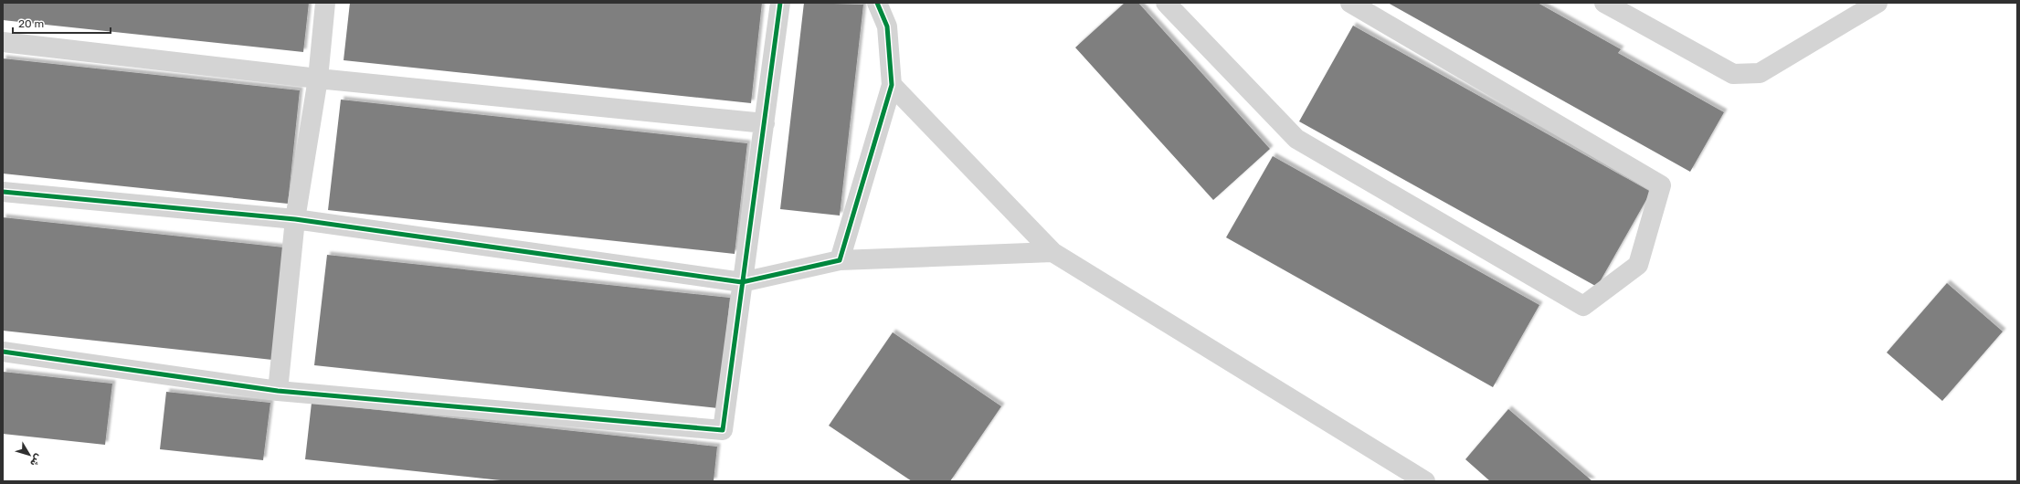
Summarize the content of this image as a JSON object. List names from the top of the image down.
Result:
{
  "scale_bar": "20 m",
  "north": "bottom right"
}
